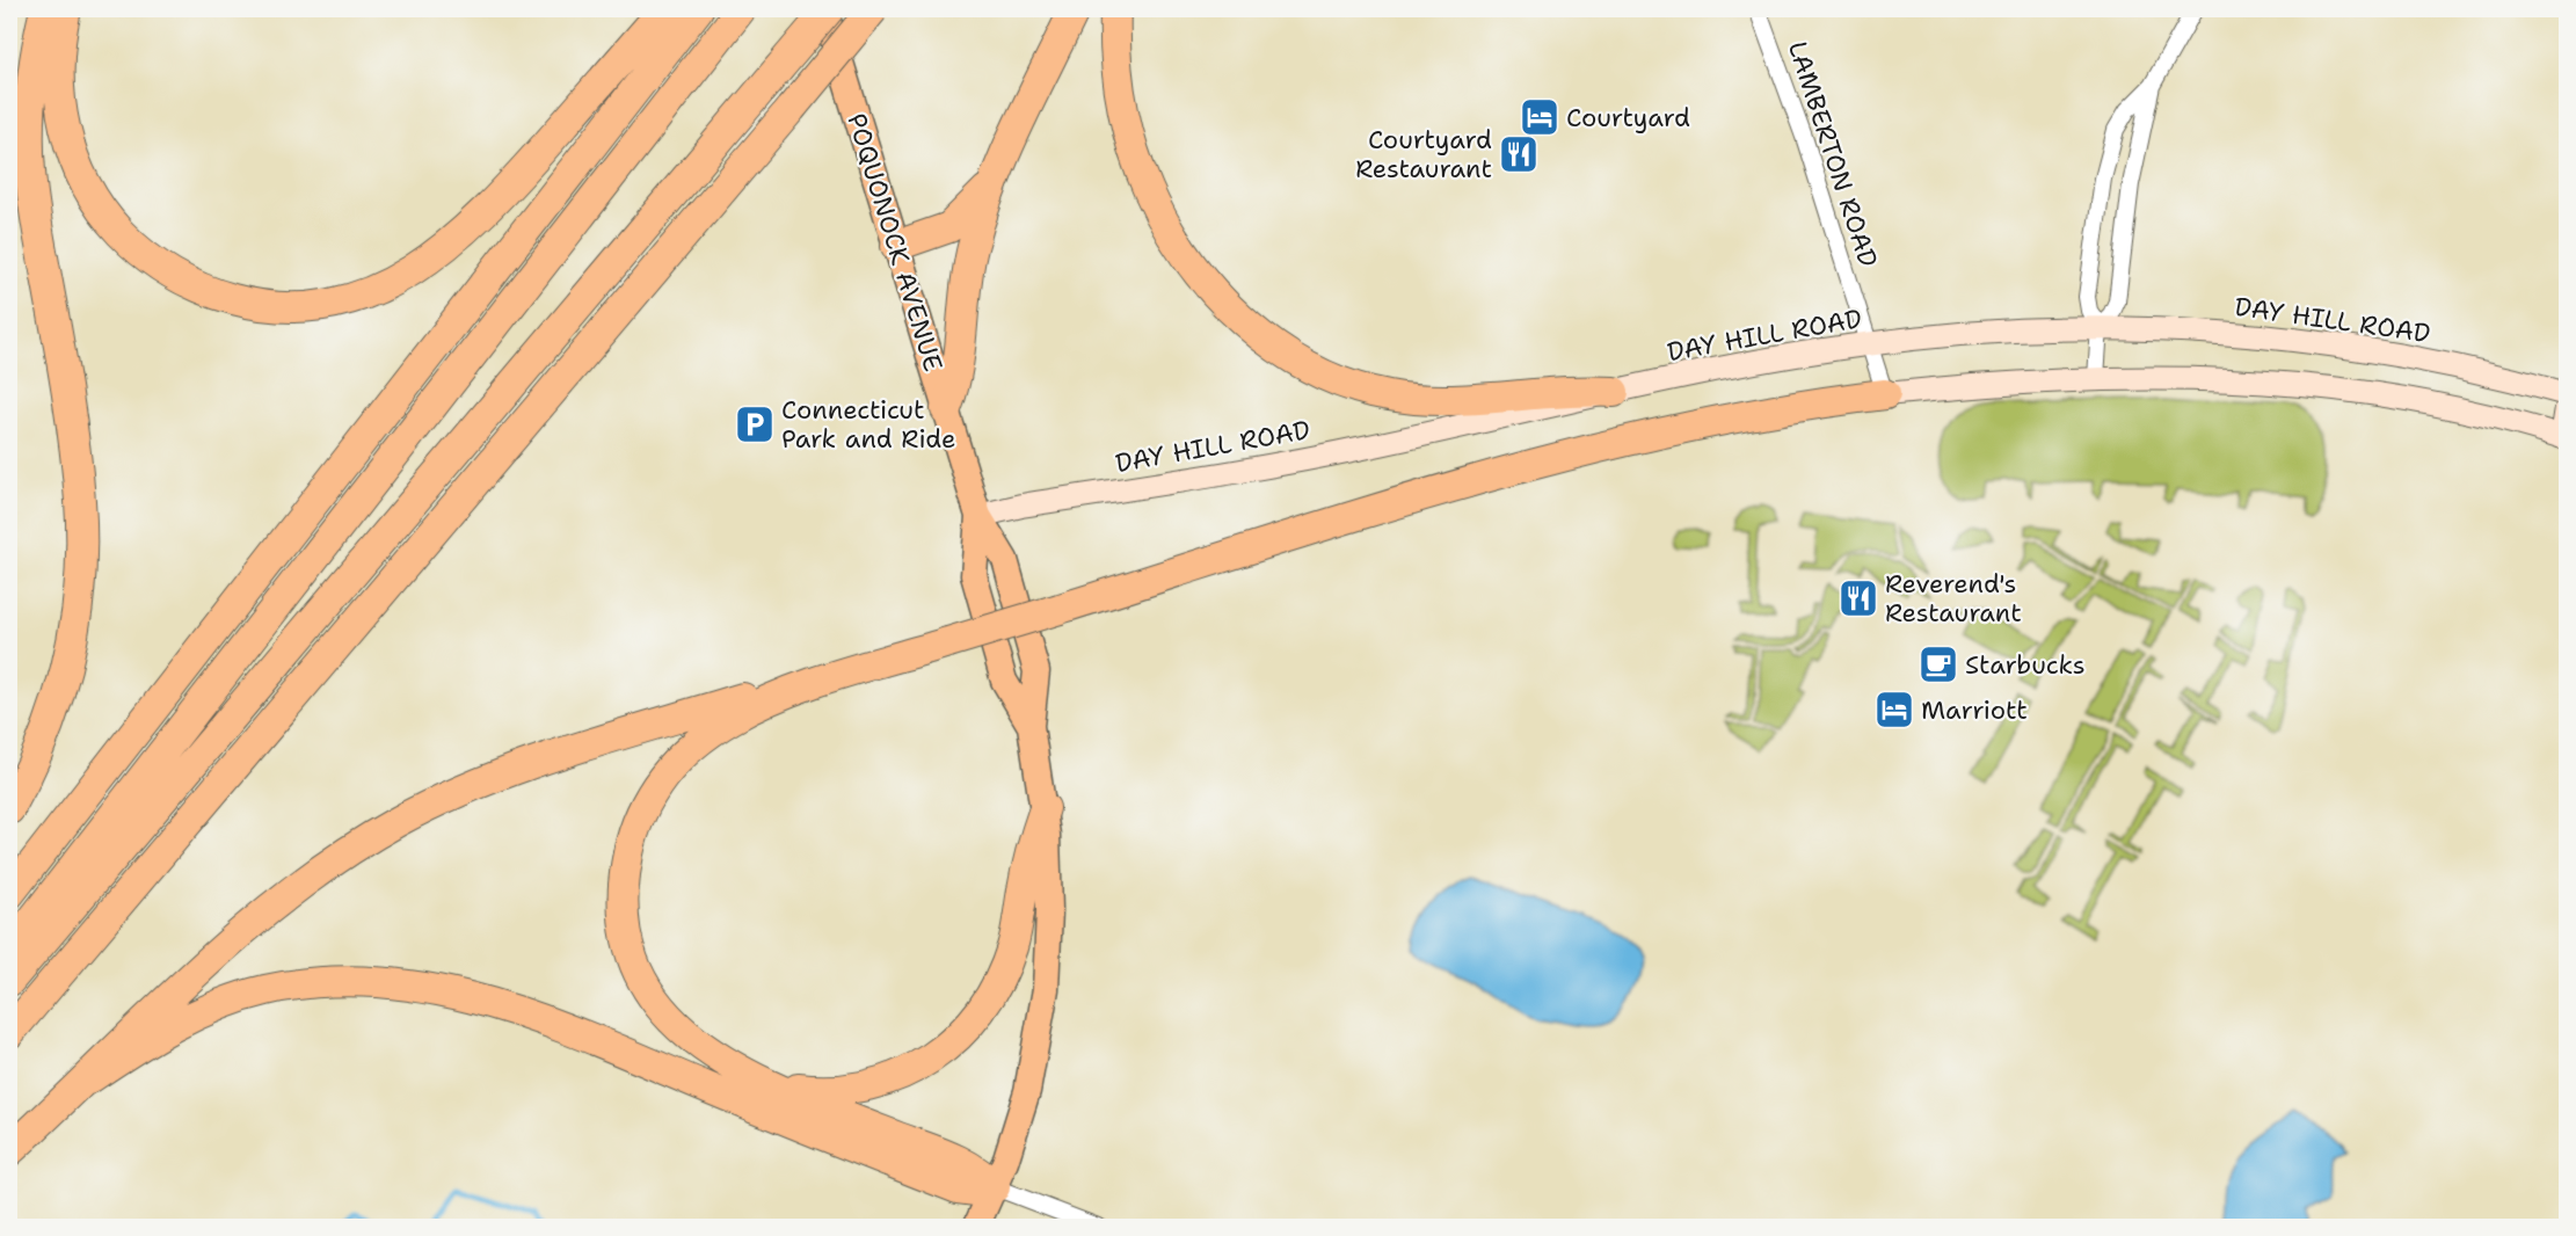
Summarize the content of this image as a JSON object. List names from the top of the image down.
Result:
{
  "streets": {
    "main road": ["POQUONOCK AVENUE", "DAY HILL ROAD"],
    "street": ["LAMBERTON ROAD"]
  },
  "crossings": [
    ["LAMBERTON ROAD", "DAY HILL ROAD"],
    ["POQUONOCK AVENUE", "DAY HILL ROAD"]
  ],
  "places": {
    "hotel": ["Courtyard", "Marriott"],
    "restaurant": ["Courtyard Restaurant", "Reverend's Restaurant"],
    "parking": ["Connecticut Park and Ride"],
    "cafe": ["Starbucks"]
  }
}
